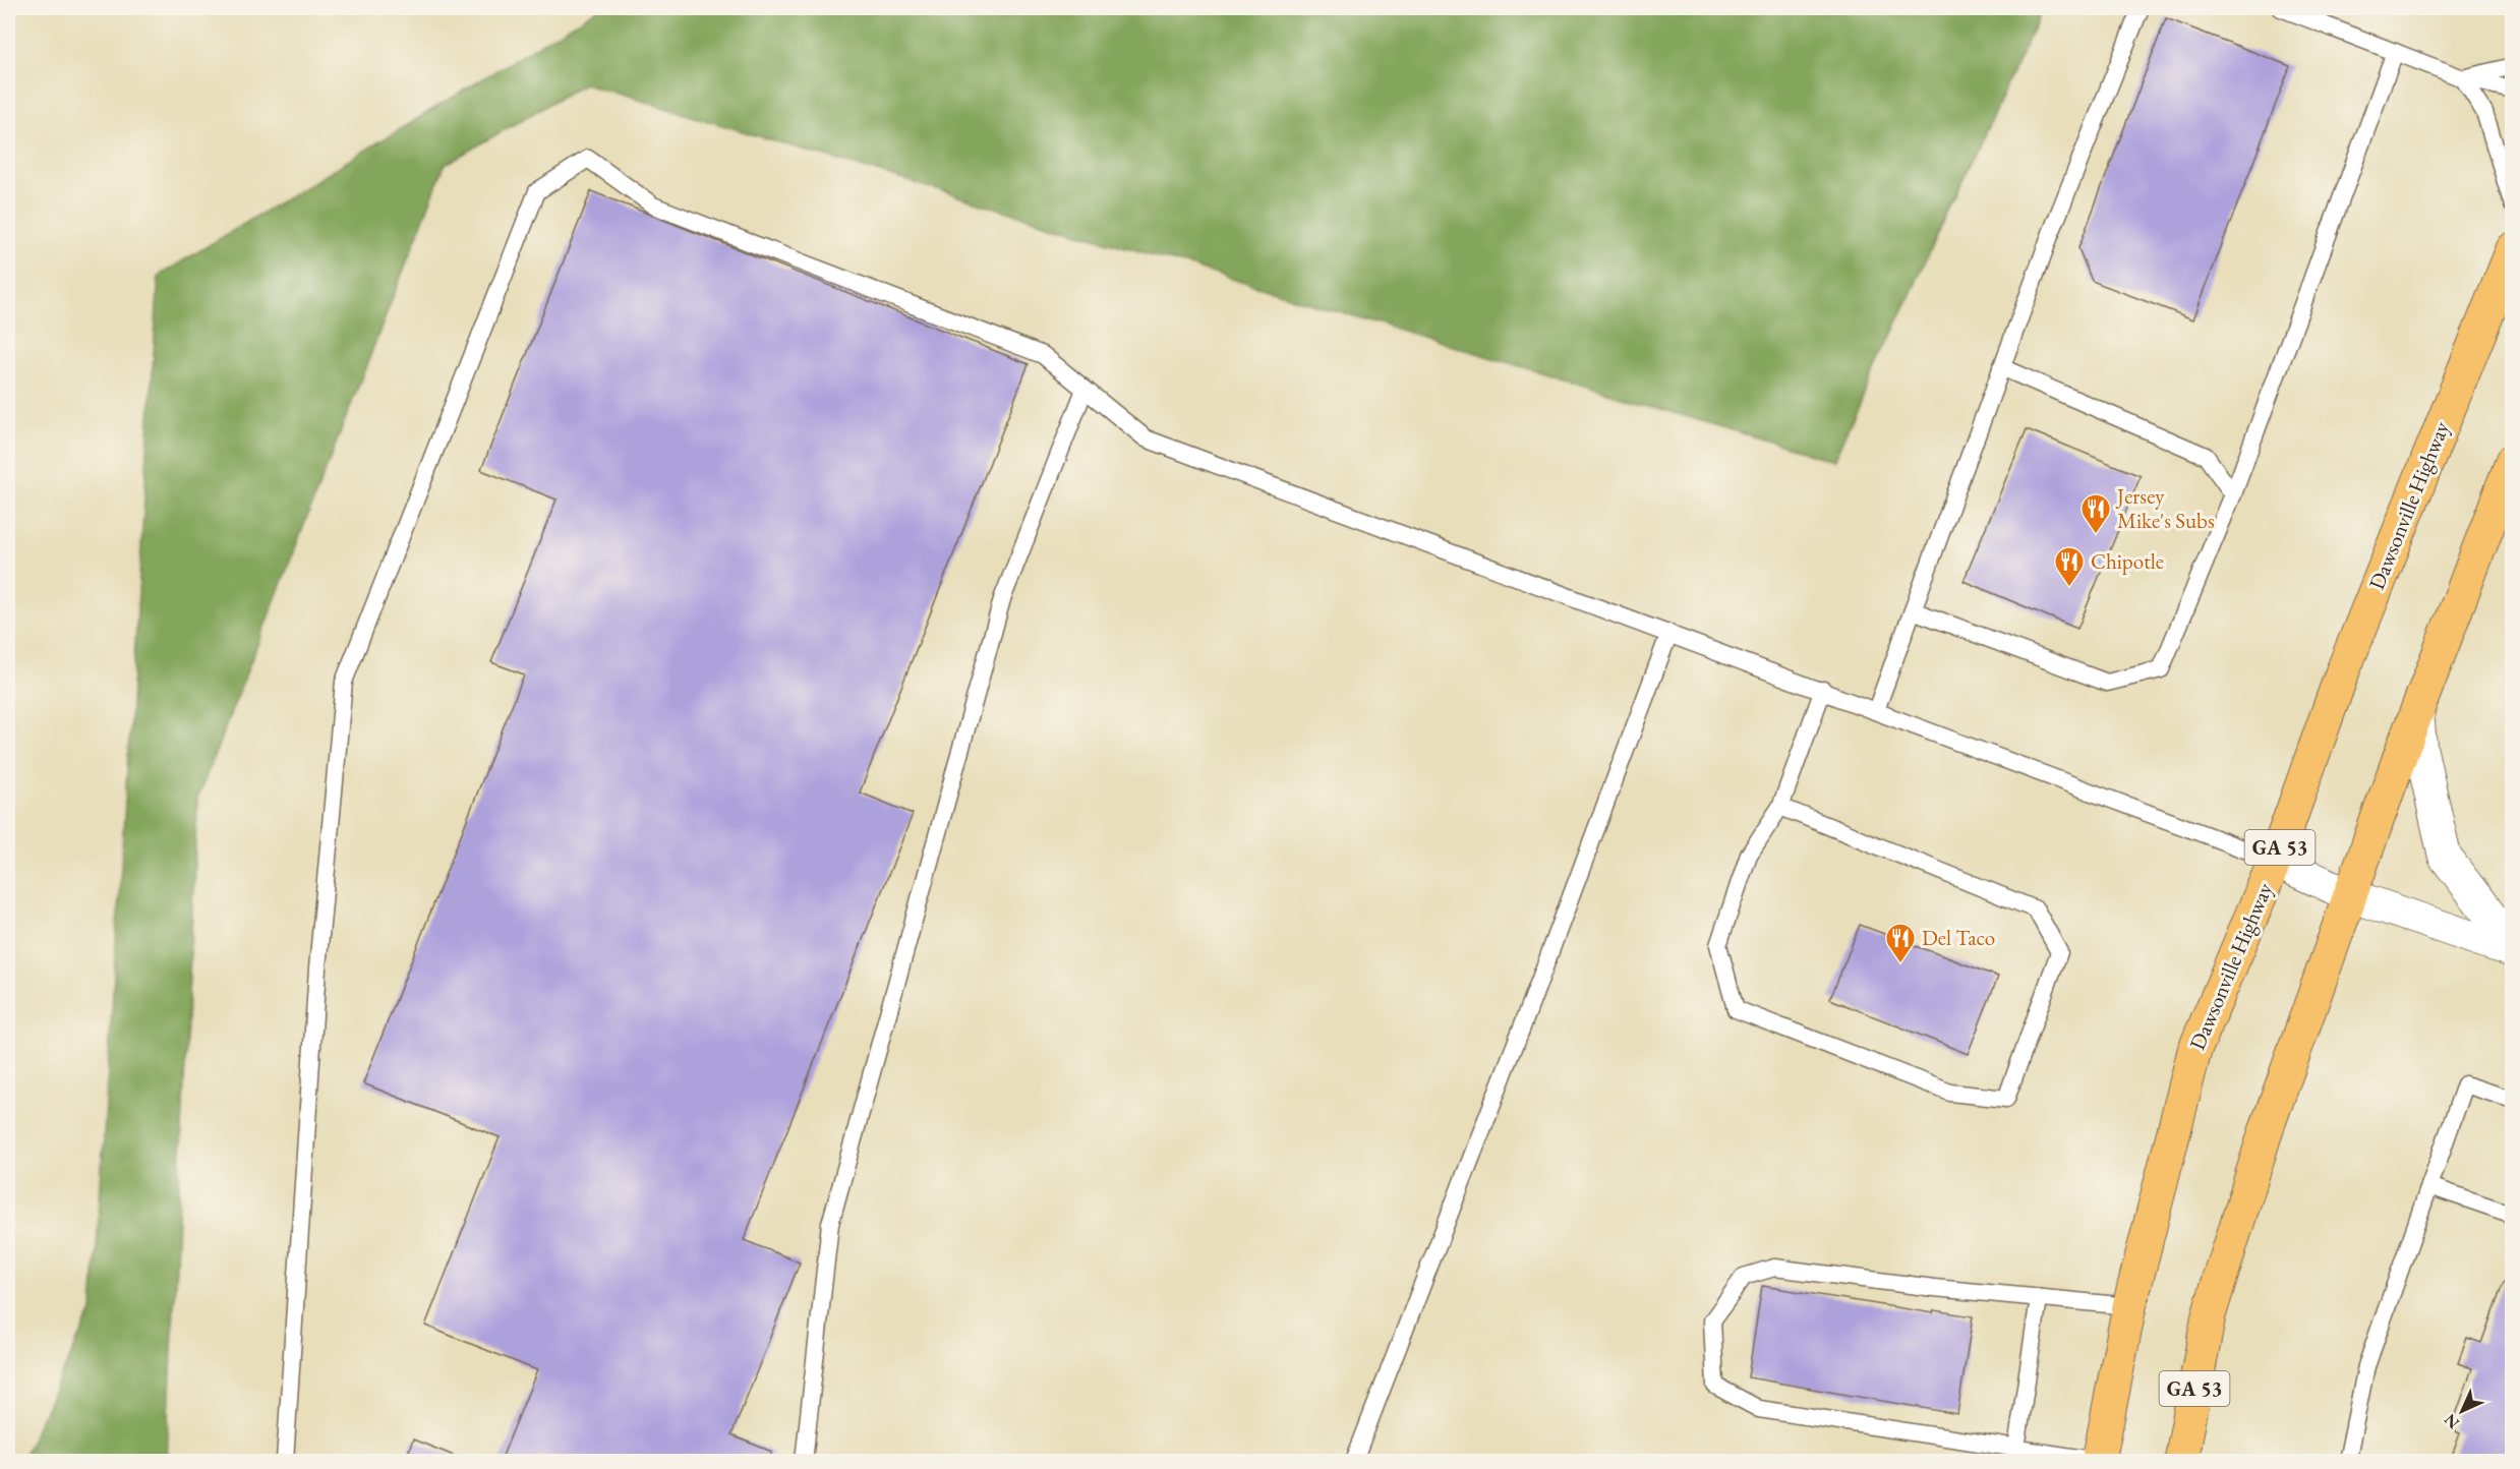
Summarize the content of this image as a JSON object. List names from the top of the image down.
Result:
{
  "streets": {
    "main road": ["Dawsonville Highway", "GA 53"]
  },
  "places": {
    "restaurant": ["Jersey Mike's Subs", "Chipotle", "Del Taco"]
  },
  "north": "bottom left"
}
